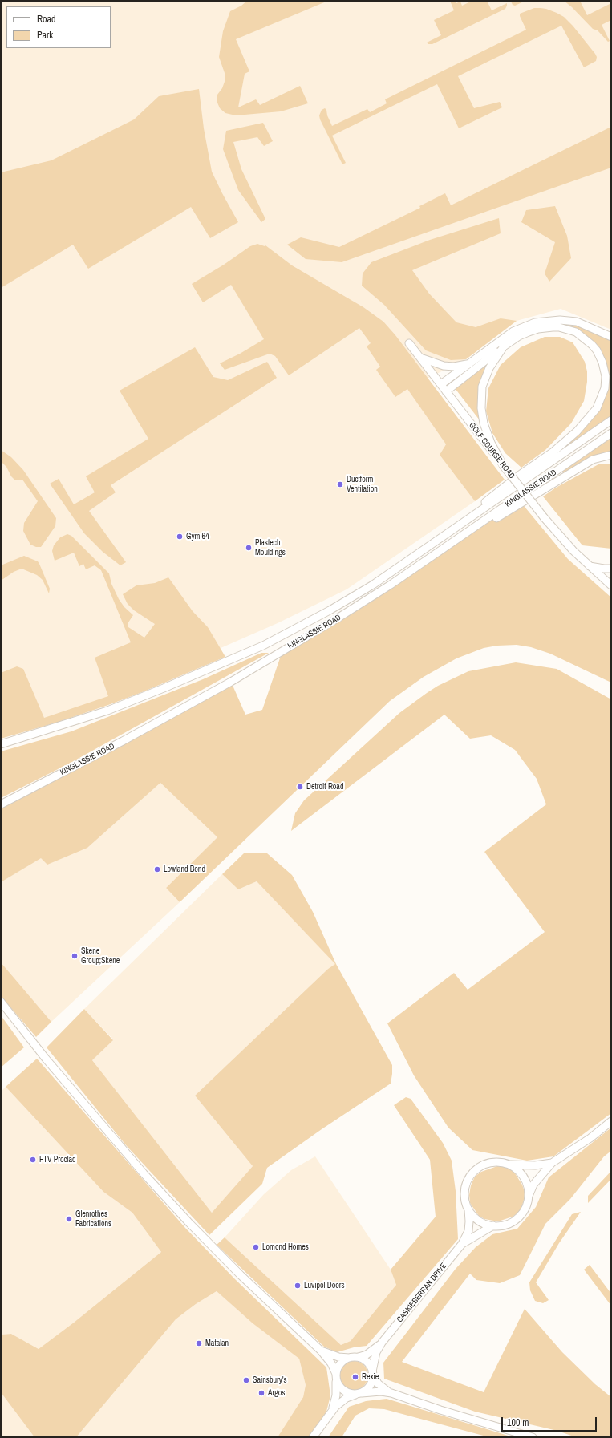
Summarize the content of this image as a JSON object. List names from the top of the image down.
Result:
{
  "streets": {
    "main road": ["GOLF COURSE ROAD", "KINGLASSIE ROAD", "CASKIEBERRAN DRIVE"]
  },
  "places": [
    "Ductform Ventilation",
    "Gym 64",
    "Plastech Mouldings",
    "Detroit Road",
    "Lowland Bond",
    "Skene Group;Skene",
    "FTV Proclad",
    "Glenrothes Fabrications",
    "Lomond Homes",
    "Luvipol Doors",
    "Matalan",
    "Rexie",
    "Sainsbury's",
    "Argos"
  ],
  "legend": ["Road", "Park"],
  "scale_bar": "100 m"
}
